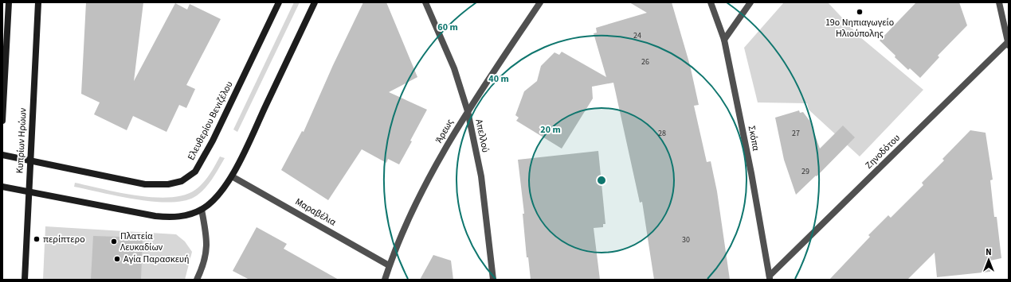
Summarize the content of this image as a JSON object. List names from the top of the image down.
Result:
{
  "streets": {
    "main road": ["Ελευθερίου Βενιζέλου", "Κυπρίων Ηρώων"],
    "street": [
      "Άρεως",
      "Απελλού",
      "Σκόπα",
      "Ζηνοδότου",
      "Μαραβέλια"
    ]
  },
  "crossings": [
    ["Ελευθερίου Βενιζέλου", "Κυπρίων Ηρώων"],
    ["Άρεως", "Απελλού"],
    ["Άρεως", "Μαραβέλια"],
    ["Σκόπα", "Ζηνοδότου"]
  ],
  "places": [
    "19ο Νηπιαγωγείο Ηλιούπολης",
    "περίπτερο",
    "Πλατεία Λευκαδίων",
    "Αγία Παρασκευή"
  ],
  "house_numbers": [
    "24",
    "26",
    "28",
    "27",
    "29",
    "30"
  ],
  "north": "top",
  "rings": ["60 m", "40 m", "20 m"]
}
